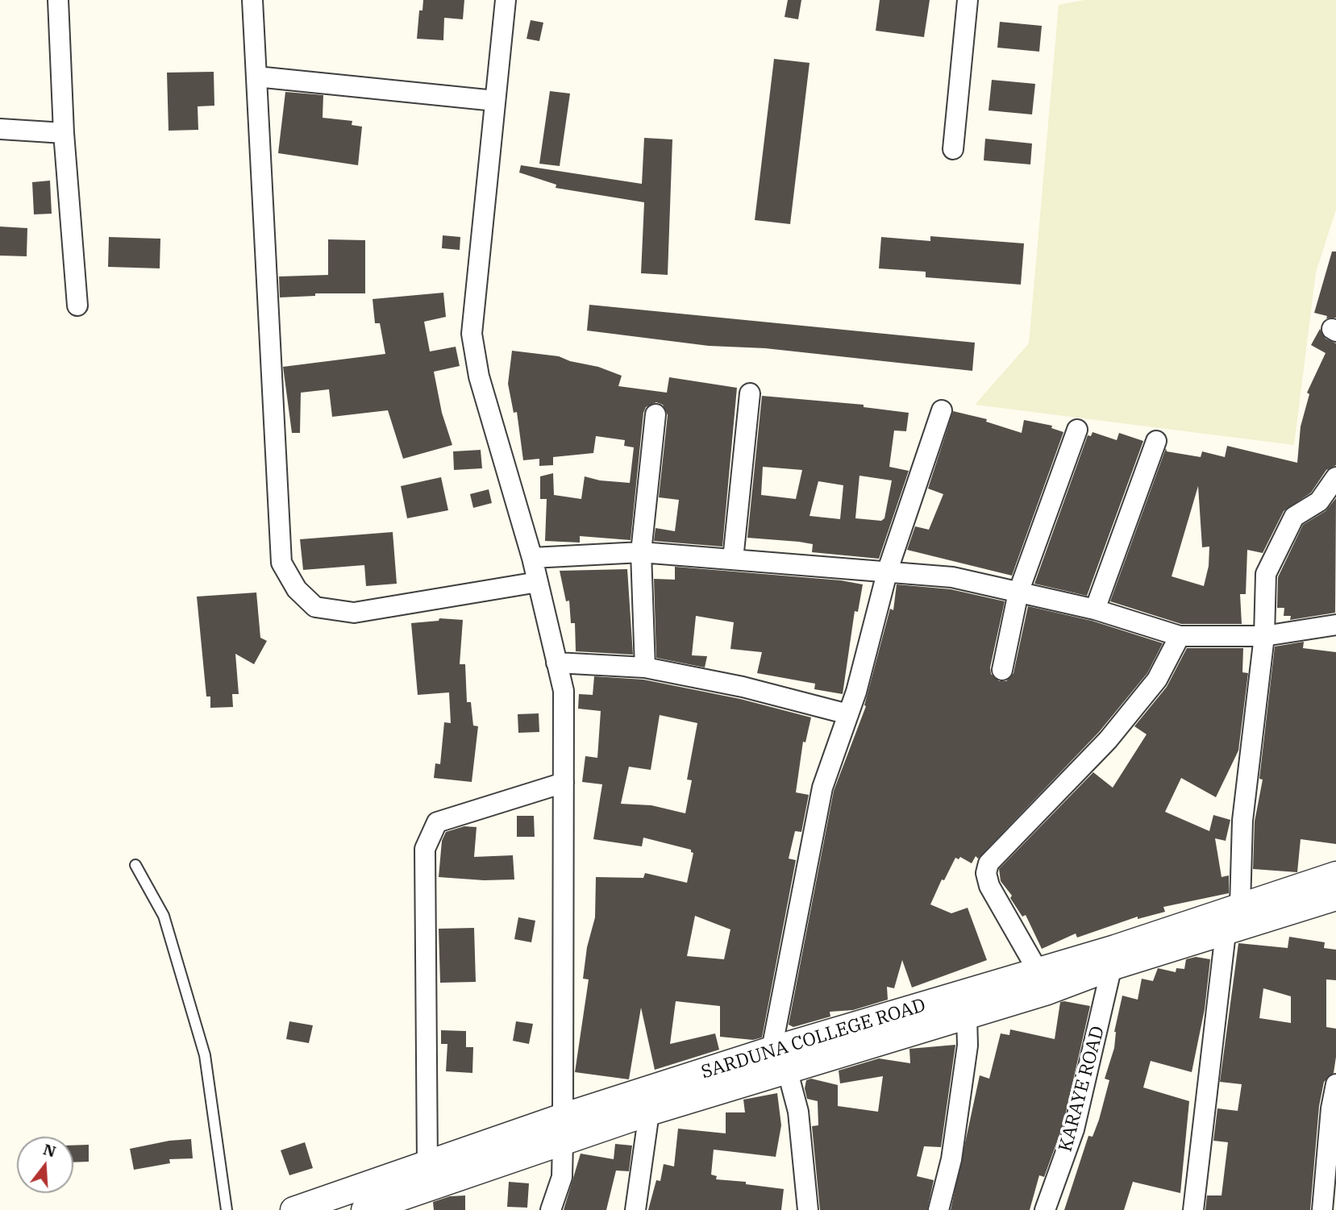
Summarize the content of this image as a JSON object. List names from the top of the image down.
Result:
{
  "streets": {
    "street": ["SARDUNA COLLEGE ROAD", "KARAYE ROAD"]
  },
  "crossings": [
    ["SARDUNA COLLEGE ROAD", "KARAYE ROAD"]
  ],
  "north": "top"
}
